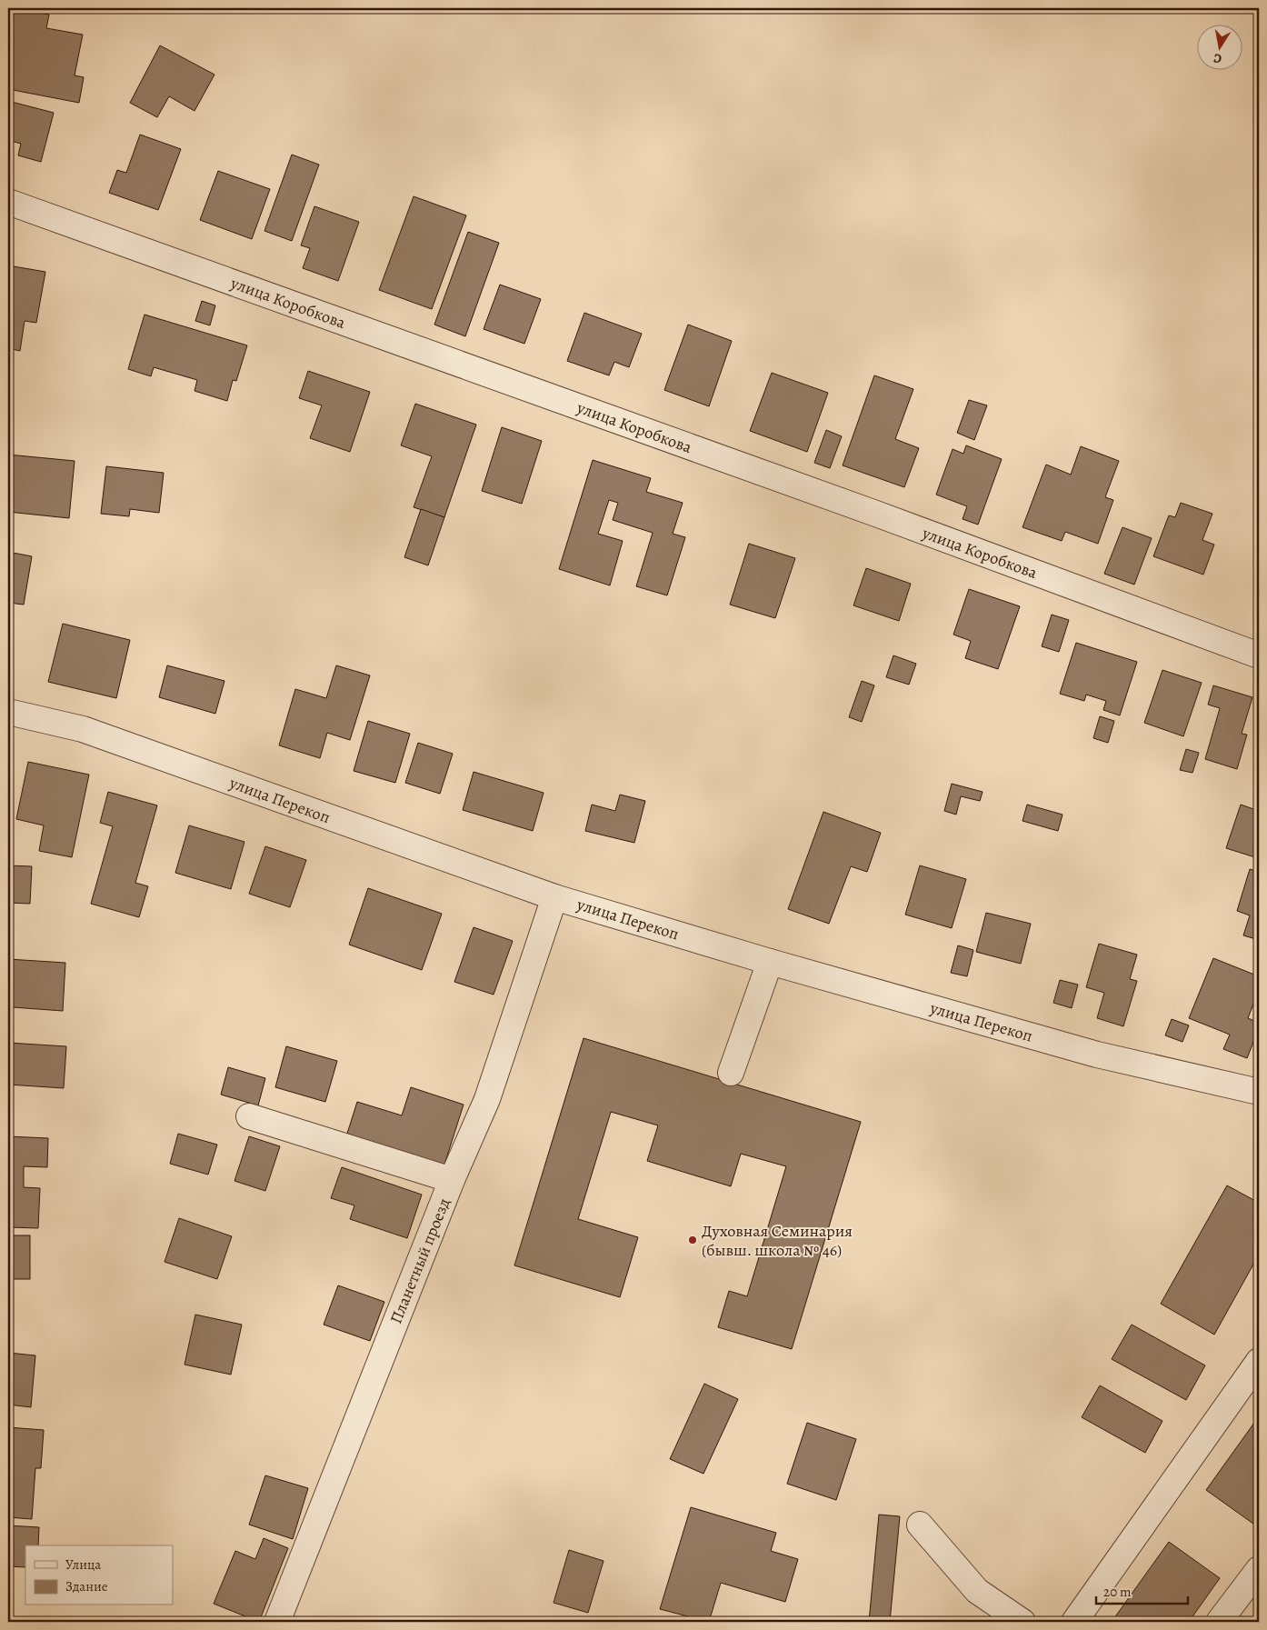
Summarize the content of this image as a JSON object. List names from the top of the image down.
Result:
{
  "streets": {
    "street": ["улица Коробкова", "улица Перекоп", "Планетный проезд"]
  },
  "crossings": [
    ["улица Перекоп", "Планетный проезд"]
  ],
  "places": ["Духовная Семинария (бывш. школа № 46)"],
  "legend": ["Улица", "Здание"],
  "scale_bar": "20 m",
  "north": "bottom"
}
